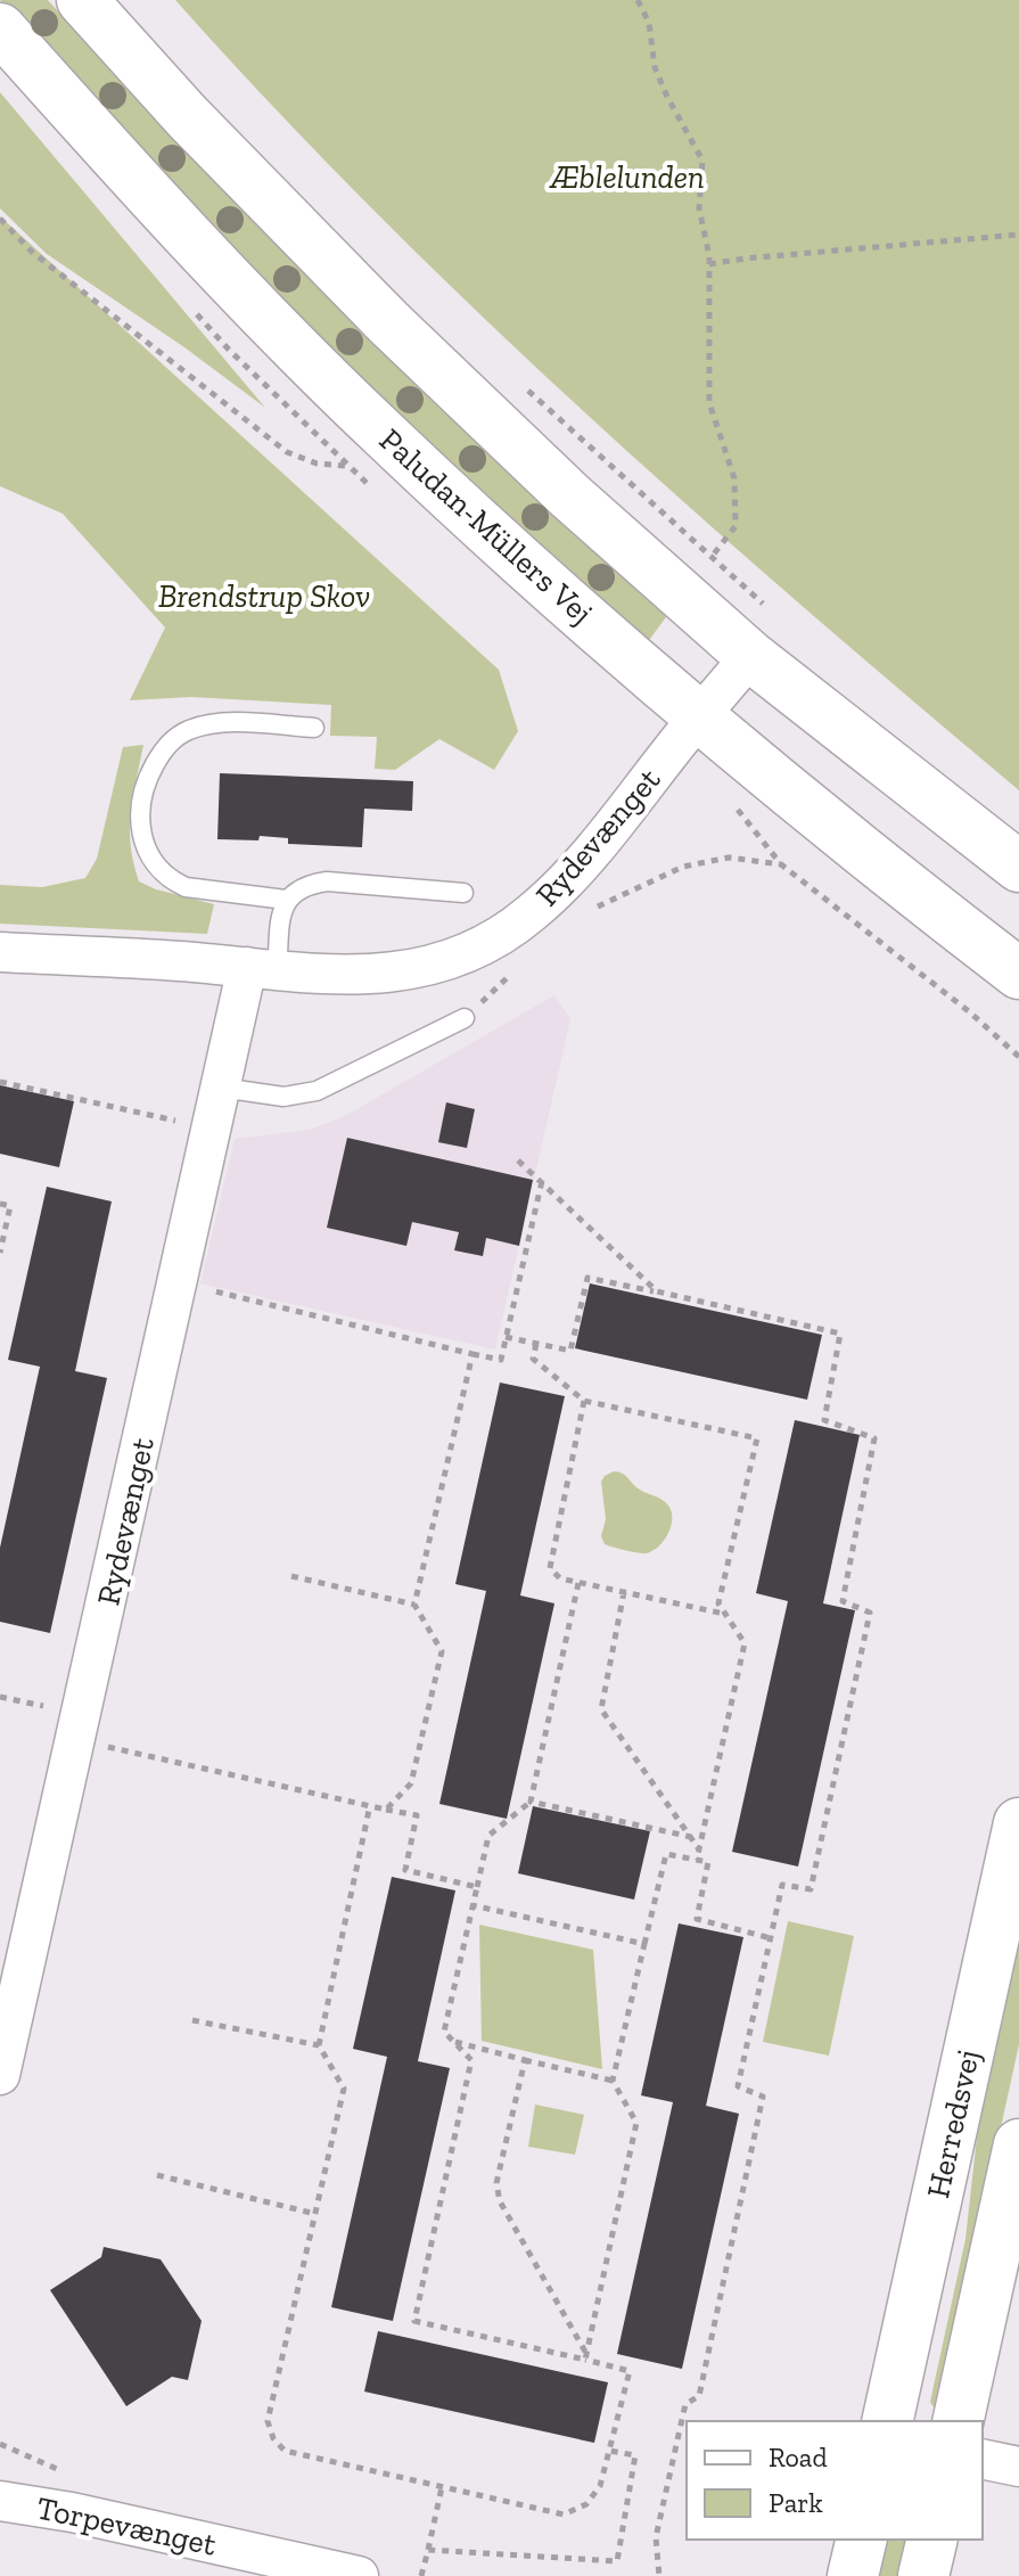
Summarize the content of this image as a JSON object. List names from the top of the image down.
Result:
{
  "streets": {
    "street": [
      "Paludan-Müllers Vej",
      "Rydevænget",
      "Herredsvej",
      "Torpevænget"
    ]
  },
  "crossings": [
    ["Paludan-Müllers Vej", "Rydevænget"]
  ],
  "parks": ["Æblelunden", "Brendstrup Skov"],
  "legend": ["Road", "Park"]
}
